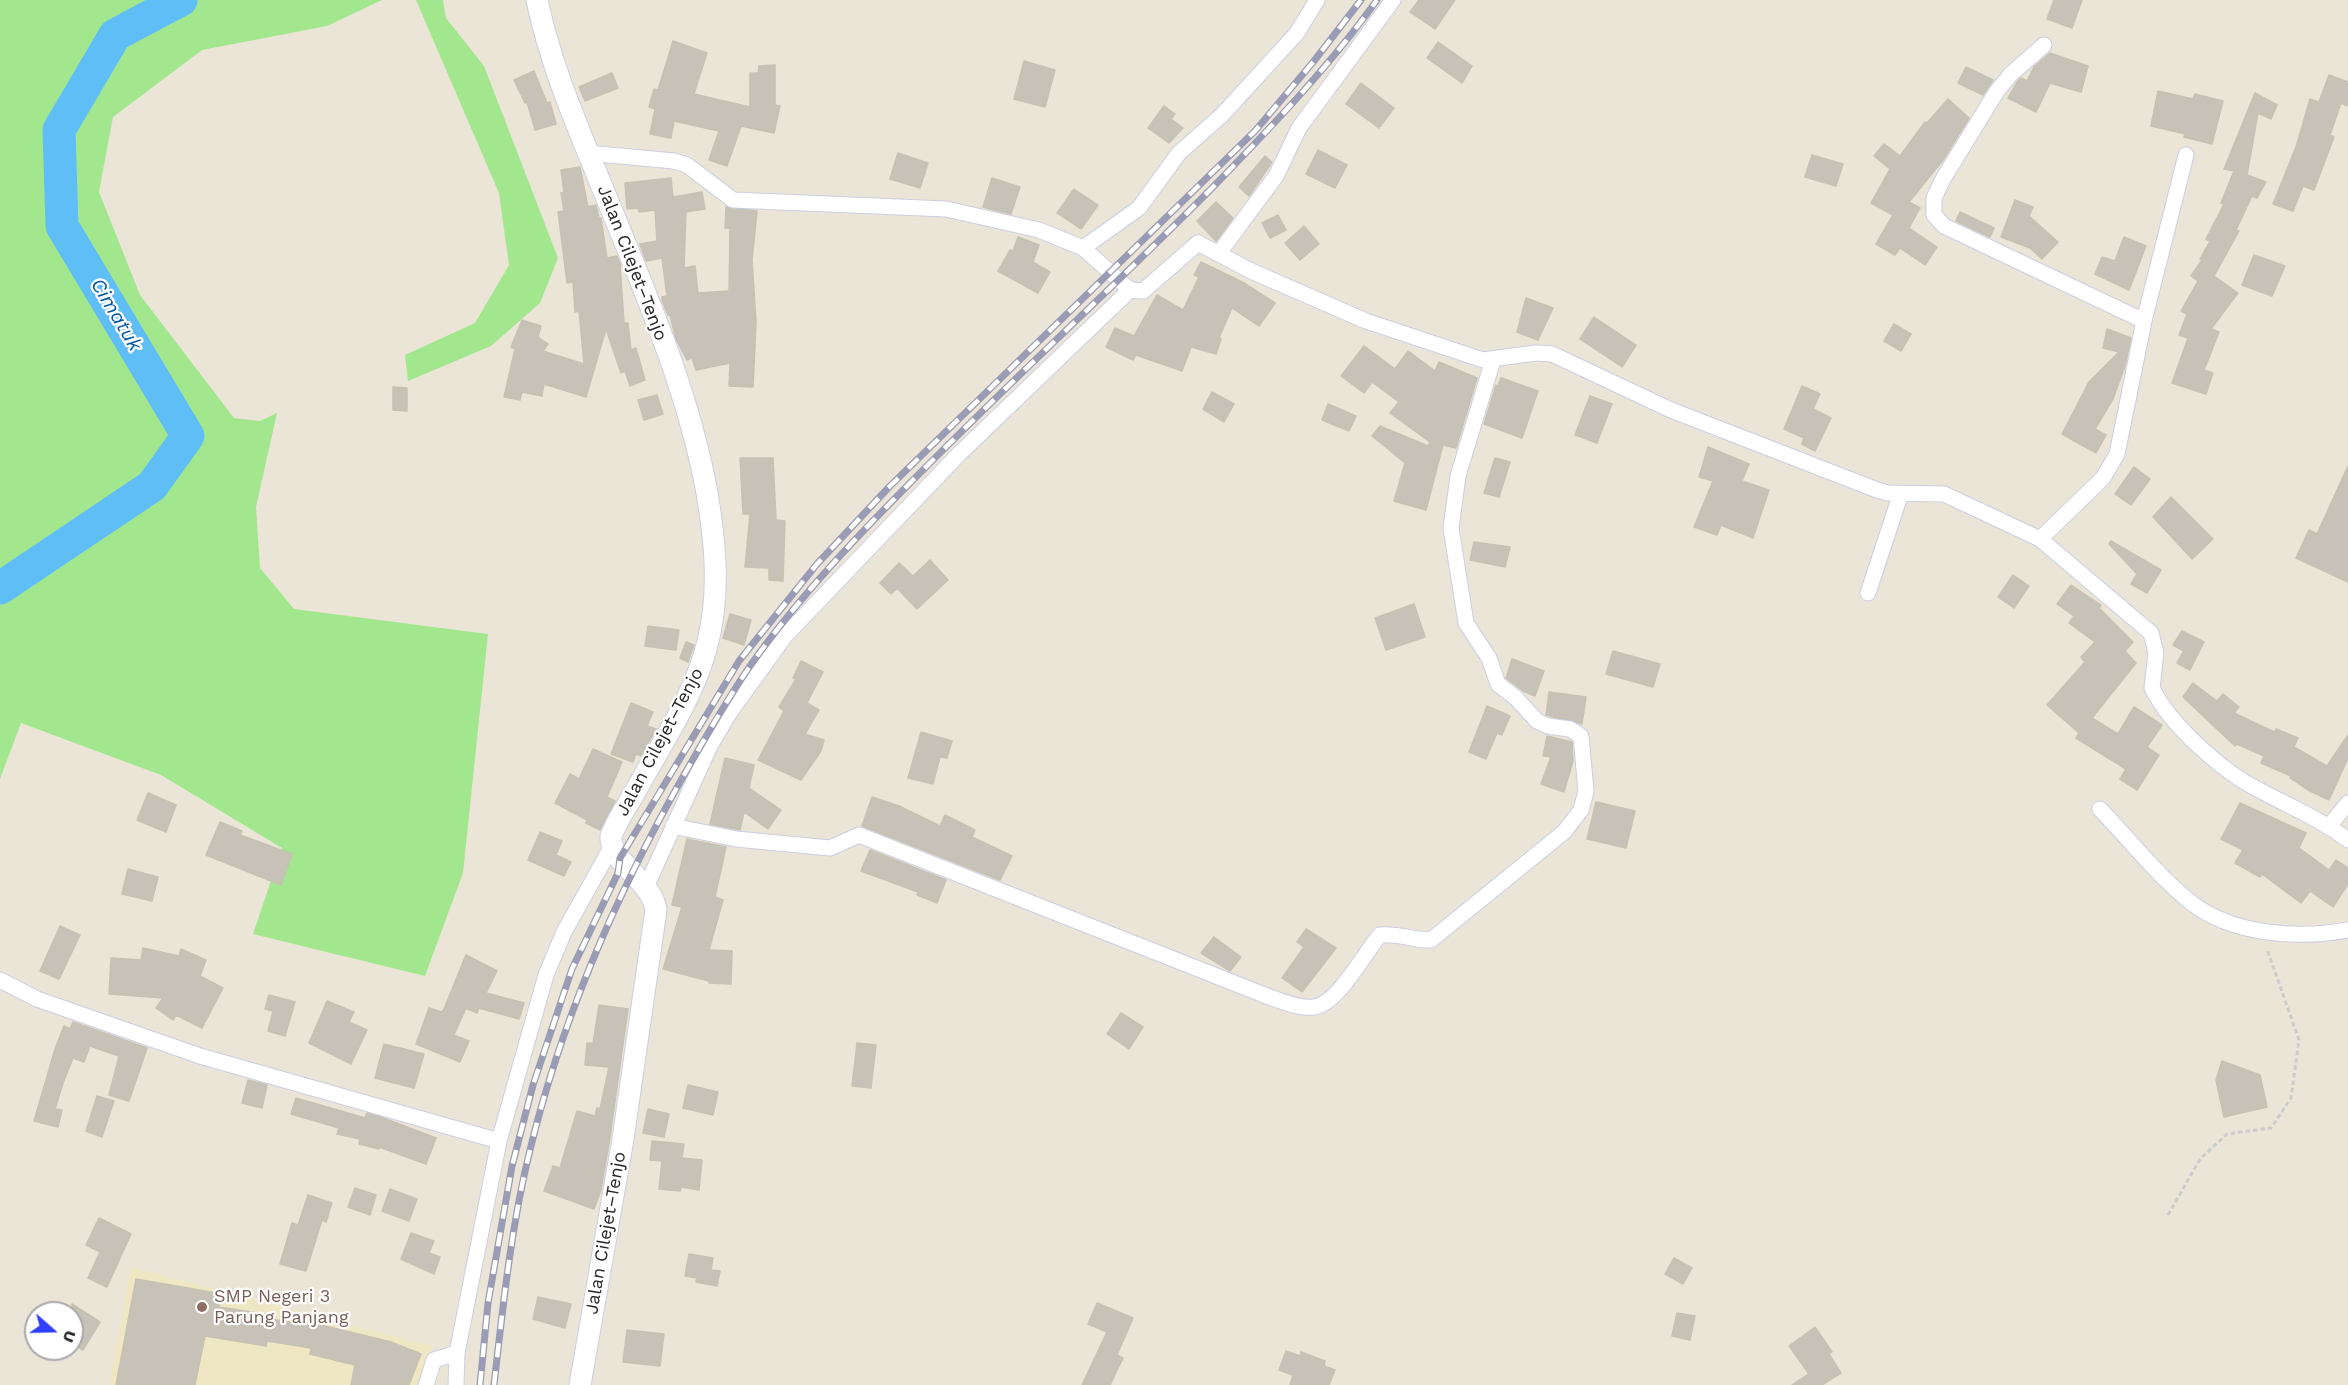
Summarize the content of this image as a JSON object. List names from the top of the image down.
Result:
{
  "streets": {
    "main road": ["Jalan Cilejet–Tenjo"]
  },
  "water": ["Cimatuk"],
  "places": ["SMP Negeri 3 Parung Panjang"],
  "north": "right"
}
